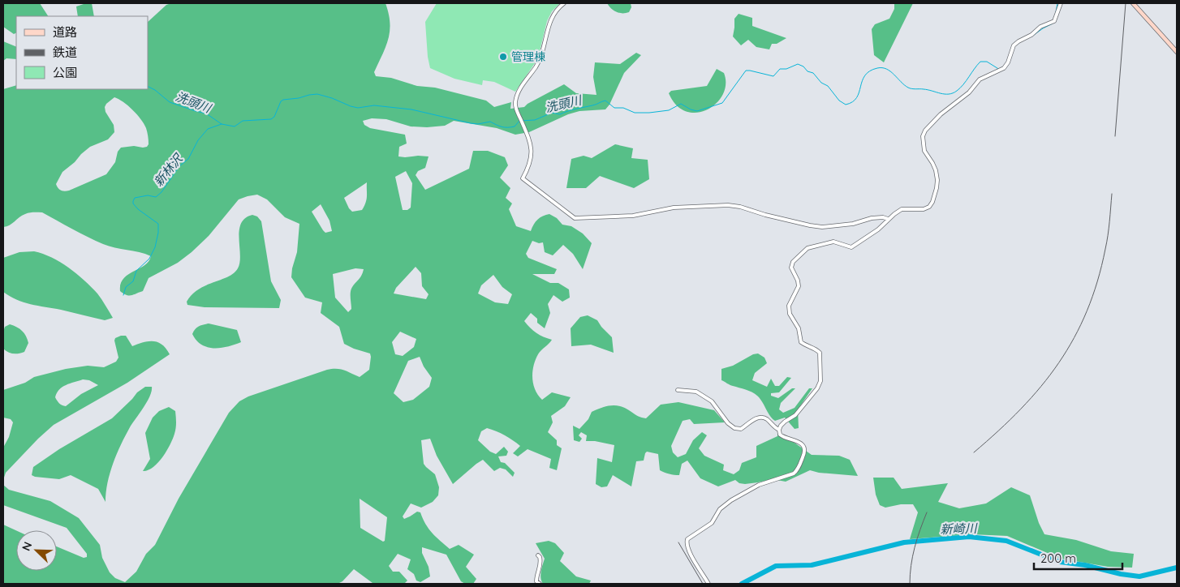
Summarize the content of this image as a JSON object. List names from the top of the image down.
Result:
{
  "water": ["洗頭川", "新林沢", "新崎川"],
  "places": ["管理棟"],
  "legend": ["道路", "鉄道", "公園"],
  "scale_bar": "200 m",
  "north": "top left"
}
